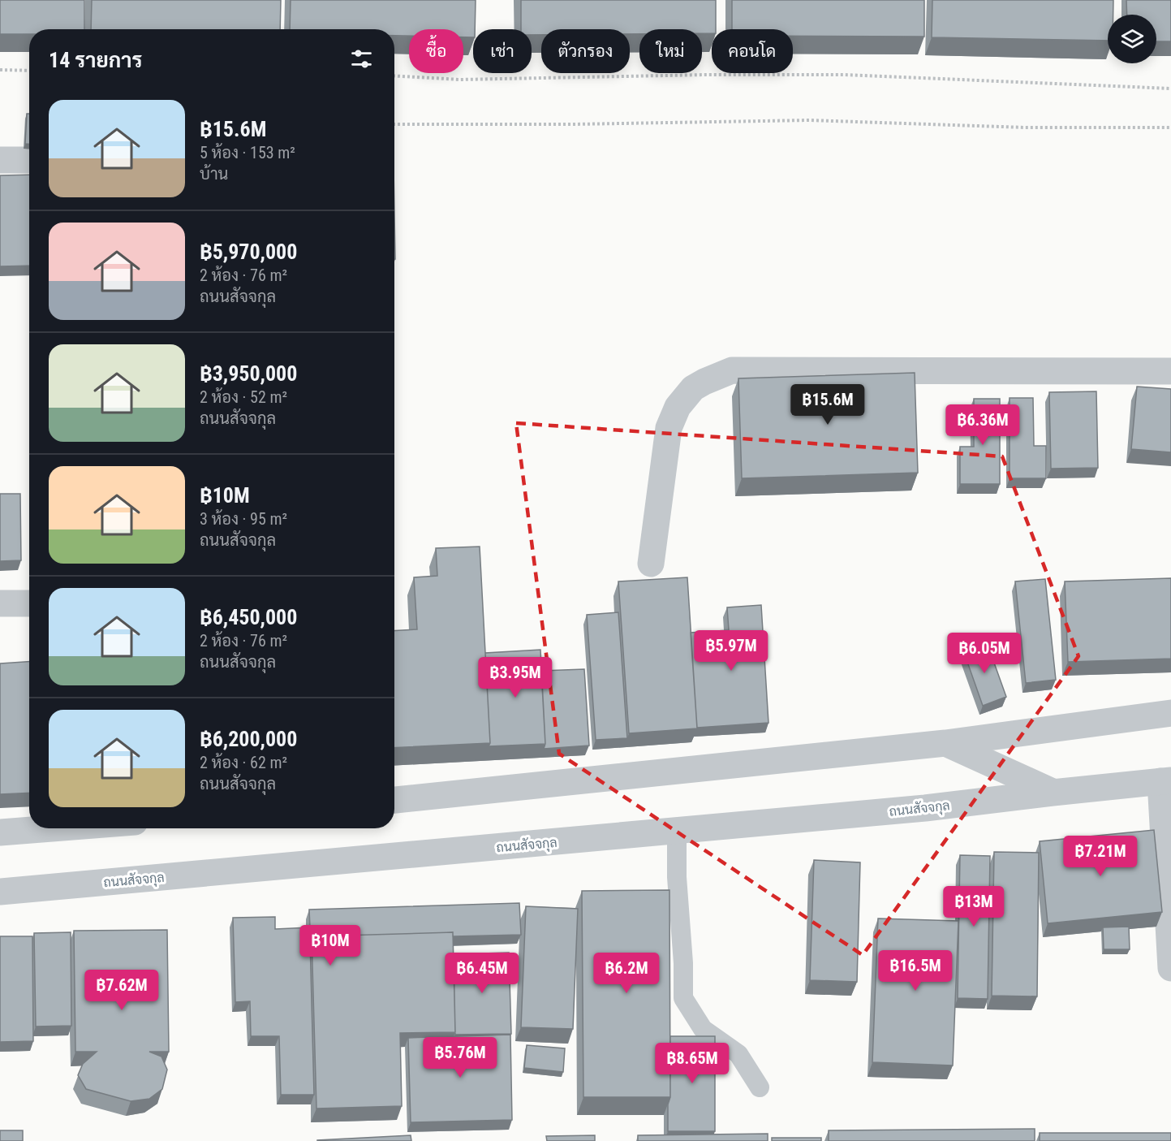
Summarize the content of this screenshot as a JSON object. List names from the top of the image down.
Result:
{
  "streets": {
    "street": ["ถนนสัจจกุล"]
  },
  "page": {
    "chip": [
      "ซื้อ",
      "เช่า",
      "ตัวกรอง",
      "ใหม่",
      "คอนโด"
    ],
    "heading": "14 รายการ",
    "list": [
      {
        "name": "฿15.6M",
        "note": "5 ห้อง · 153 m² · บ้าน"
      },
      {
        "name": "฿5,970,000",
        "note": "2 ห้อง · 76 m² · ถนนสัจจกุล"
      },
      {
        "name": "฿3,950,000",
        "note": "2 ห้อง · 52 m² · ถนนสัจจกุล"
      },
      {
        "name": "฿10M",
        "note": "3 ห้อง · 95 m² · ถนนสัจจกุล"
      },
      {
        "name": "฿6,450,000",
        "note": "2 ห้อง · 76 m² · ถนนสัจจกุล"
      },
      {
        "name": "฿6,200,000",
        "note": "2 ห้อง · 62 m² · ถนนสัจจกุล"
      }
    ],
    "price": [
      "฿15.6M",
      "฿6.36M",
      "฿5.97M",
      "฿6.05M",
      "฿3.95M",
      "฿7.21M",
      "฿13M",
      "฿10M",
      "฿16.5M",
      "฿6.45M",
      "฿6.2M",
      "฿7.62M",
      "฿5.76M",
      "฿8.65M"
    ]
  }
}
